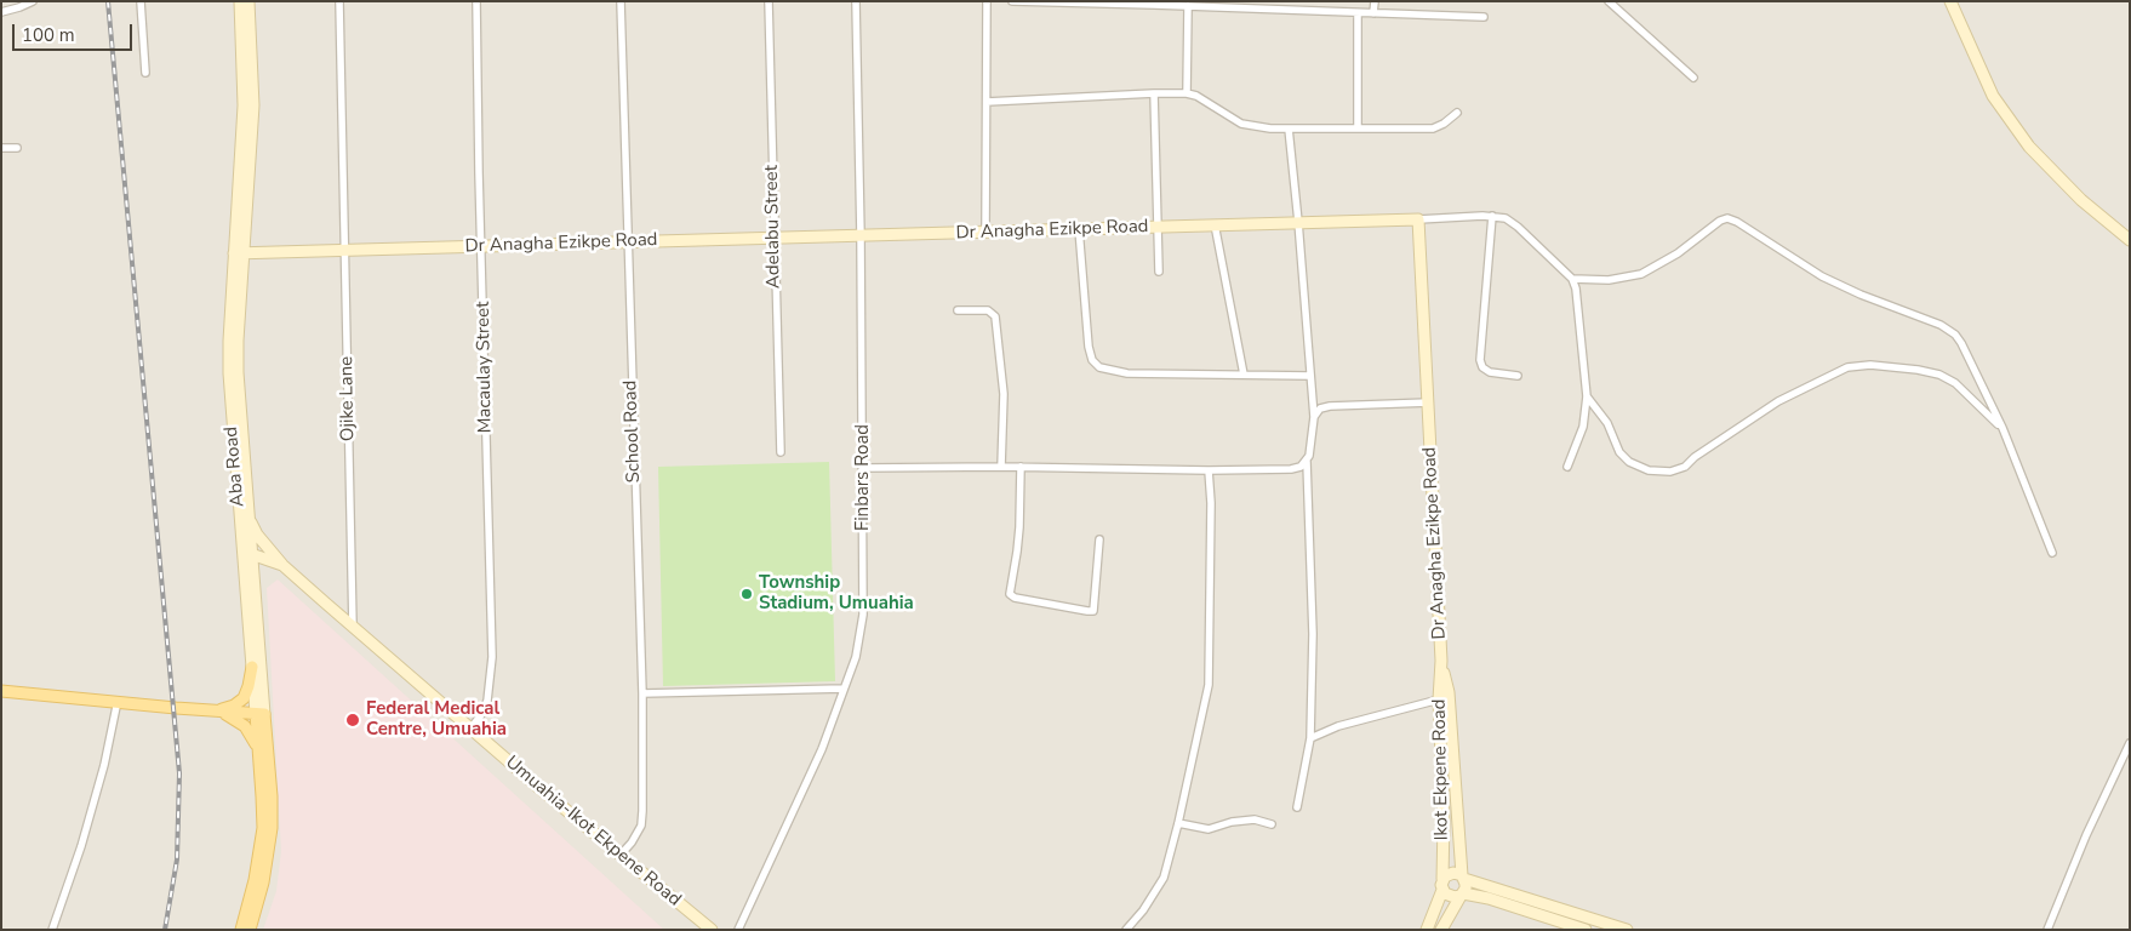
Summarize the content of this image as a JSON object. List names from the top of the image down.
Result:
{
  "streets": {
    "main road": ["Aba Road"],
    "street": [
      "Adelabu Street",
      "Dr Anagha Ezikpe Road",
      "Macaulay Street",
      "Ojike Lane",
      "School Road",
      "Finbars Road",
      "Ikot Ekpene Road",
      "Umuahia-Ikot Ekpene Road"
    ]
  },
  "crossings": [
    ["Adelabu Street", "Dr Anagha Ezikpe Road"],
    ["Dr Anagha Ezikpe Road", "Macaulay Street"],
    ["Dr Anagha Ezikpe Road", "Ojike Lane"],
    ["Dr Anagha Ezikpe Road", "School Road"],
    ["Dr Anagha Ezikpe Road", "Aba Road"],
    ["Dr Anagha Ezikpe Road", "Finbars Road"],
    ["Dr Anagha Ezikpe Road", "Ikot Ekpene Road"],
    ["Macaulay Street", "Umuahia-Ikot Ekpene Road"],
    ["Ojike Lane", "Umuahia-Ikot Ekpene Road"],
    ["School Road", "Umuahia-Ikot Ekpene Road"]
  ],
  "places": ["Township Stadium, Umuahia", "Federal Medical Centre, Umuahia"],
  "scale_bar": "100 m"
}
